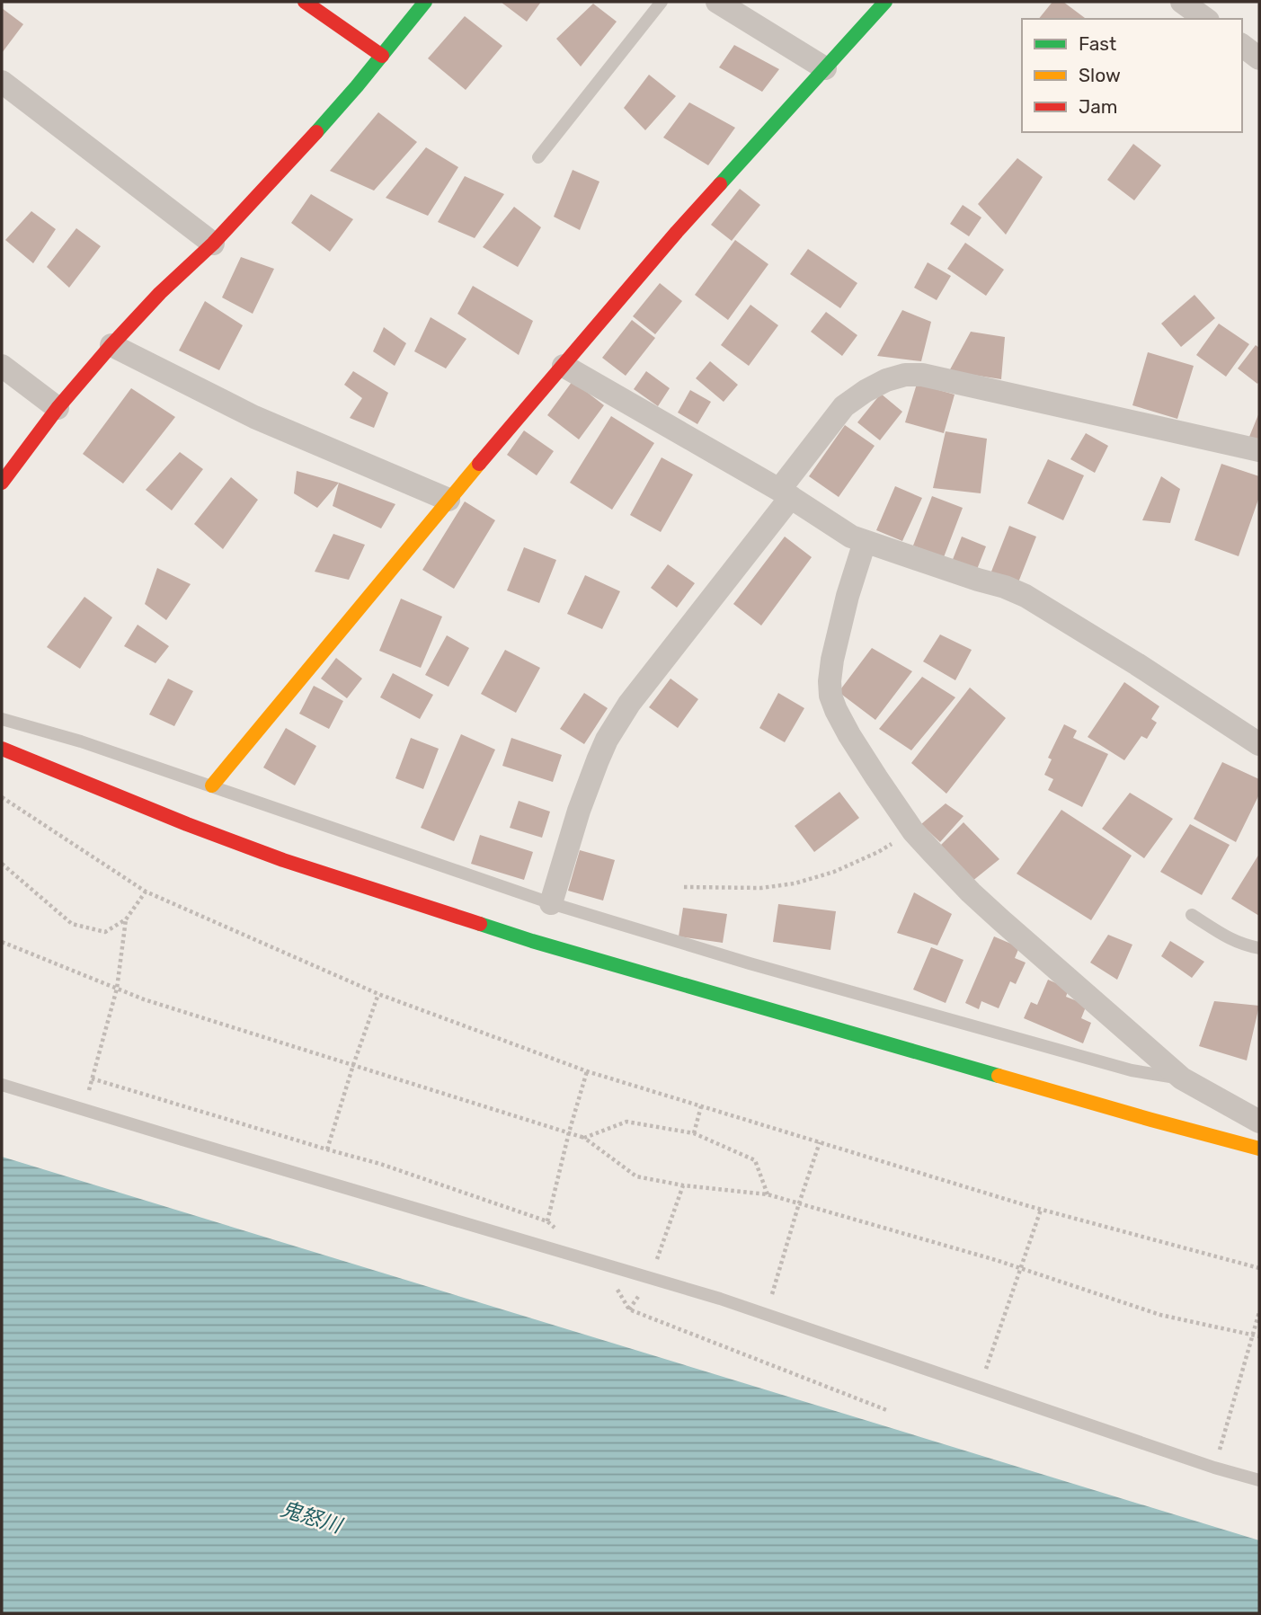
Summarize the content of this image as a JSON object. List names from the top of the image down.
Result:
{
  "water": ["鬼怒川"],
  "legend": ["Fast", "Slow", "Jam"]
}
